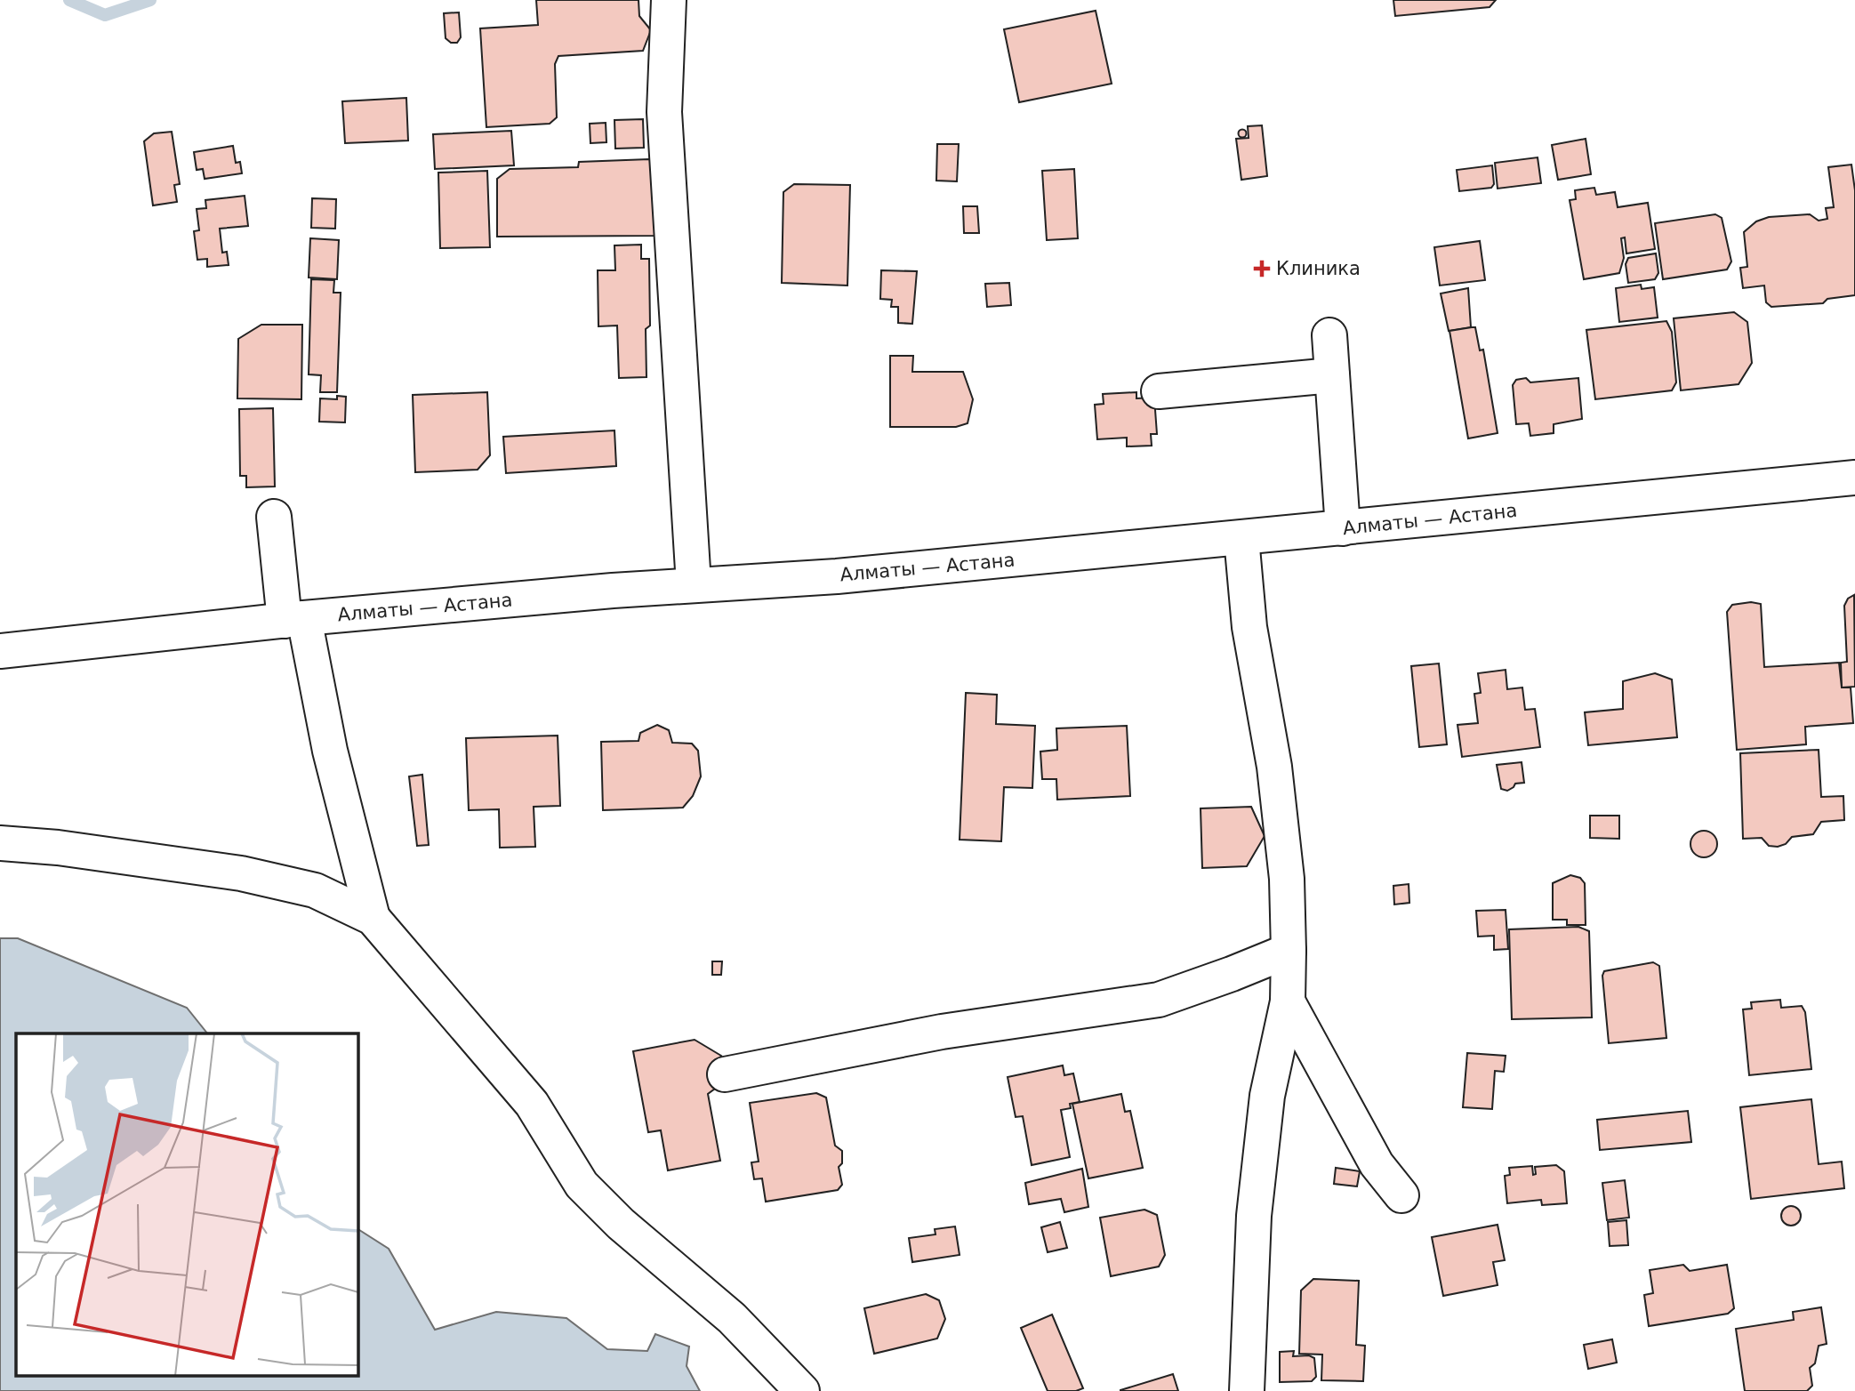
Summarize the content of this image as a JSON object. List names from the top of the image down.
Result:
{
  "streets": {
    "main road": ["Алматы — Астана"]
  },
  "places": {
    "health": ["Клиника"]
  }
}
